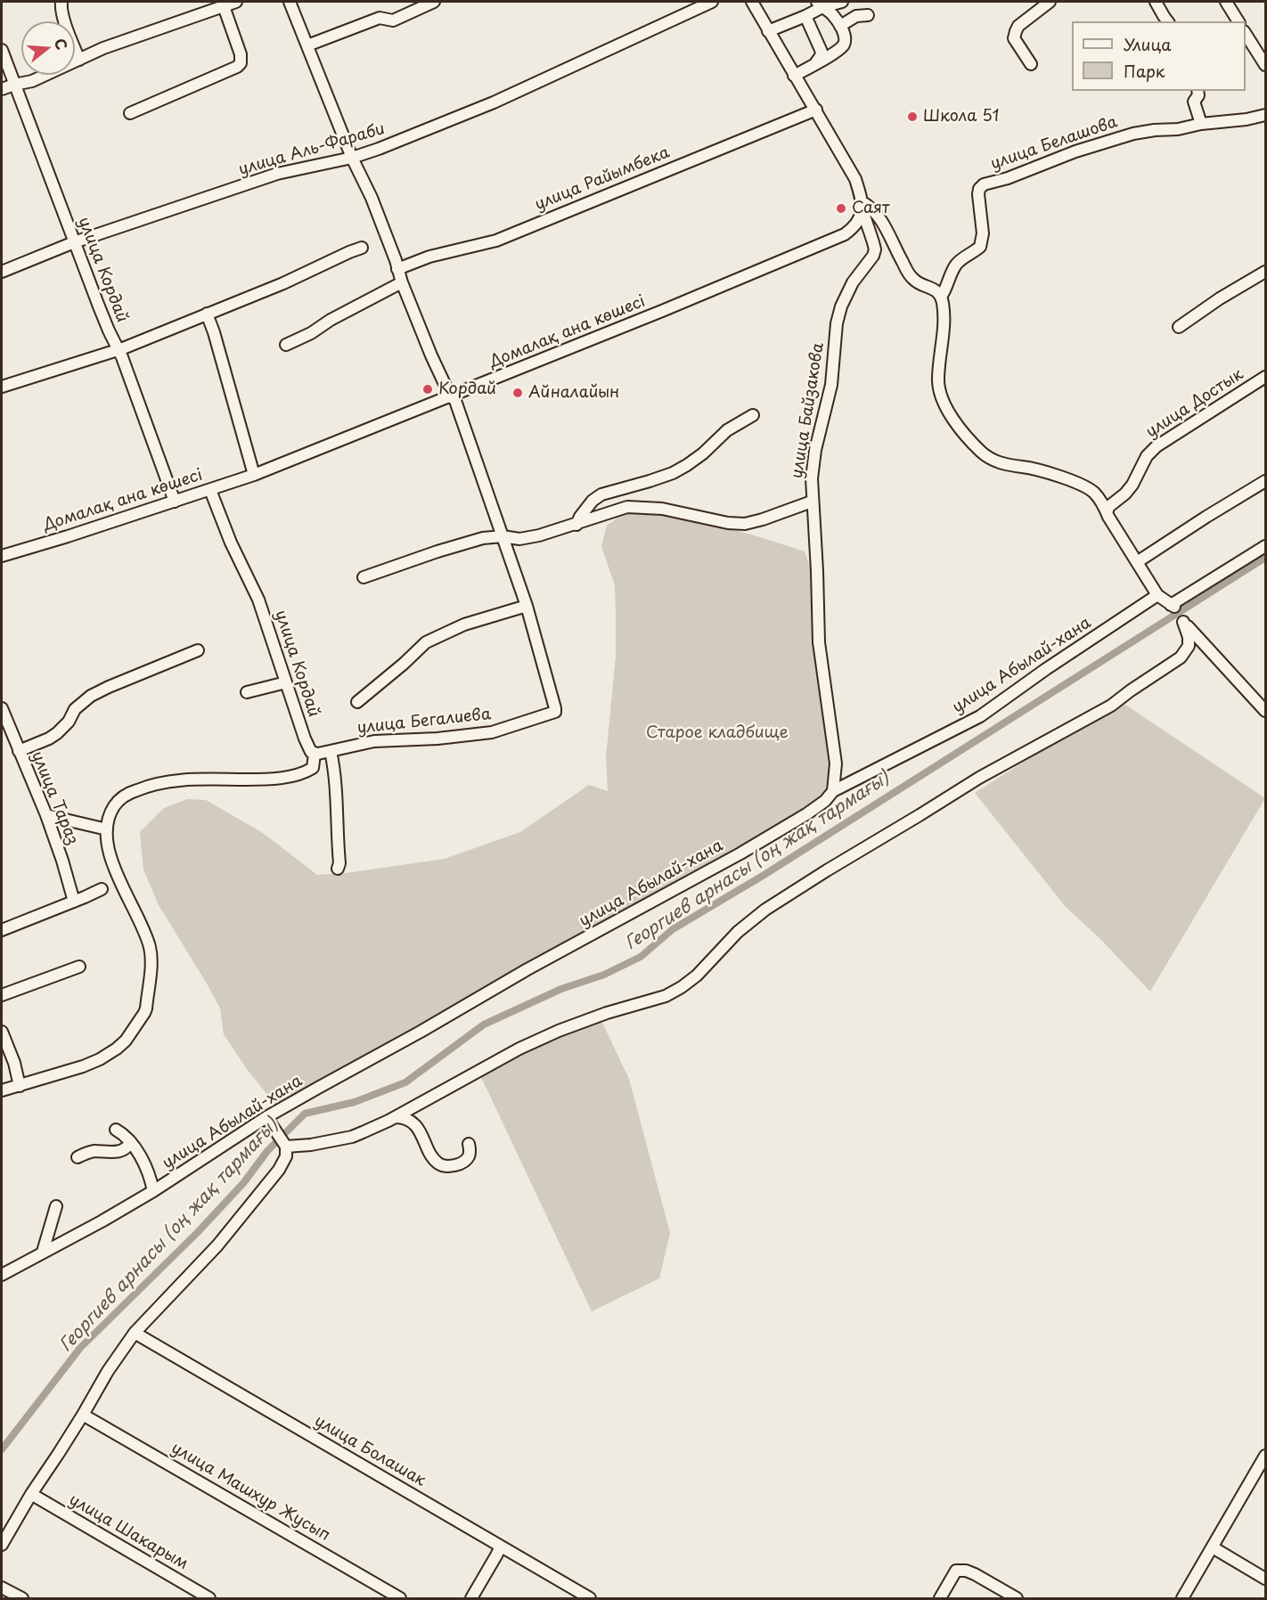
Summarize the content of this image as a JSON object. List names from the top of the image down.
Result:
{
  "streets": {
    "street": [
      "улица Белашова",
      "улица Аль-Фараби",
      "улица Райымбека",
      "улица Кордай",
      "Домалақ ана көшесі",
      "улица Достык",
      "улица Байзакова",
      "улица Абылай-хана",
      "улица Бегалиева",
      "улица Тараз",
      "улица Болашак",
      "улица Машхур Жусып",
      "улица Шакарым"
    ]
  },
  "crossings": [
    ["улица Аль-Фараби", "улица Кордай"],
    ["улица Аль-Фараби", "улица Бегалиева"],
    ["улица Райымбека", "улица Байзакова"],
    ["улица Райымбека", "улица Бегалиева"],
    ["улица Кордай", "Домалақ ана көшесі"],
    ["улица Кордай", "улица Бегалиева"],
    ["Домалақ ана көшесі", "улица Байзакова"],
    ["Домалақ ана көшесі", "улица Бегалиева"],
    ["улица Байзакова", "улица Абылай-хана"],
    ["улица Байзакова", "улица Бегалиева"]
  ],
  "water": ["Георгиев арнасы (оң жақ тармағы)"],
  "parks": ["Старое кладбище"],
  "places": [
    "Школа 51",
    "Саят",
    "Кордай",
    "Айналайын"
  ],
  "legend": ["Улица", "Парк"],
  "north": "right"
}
